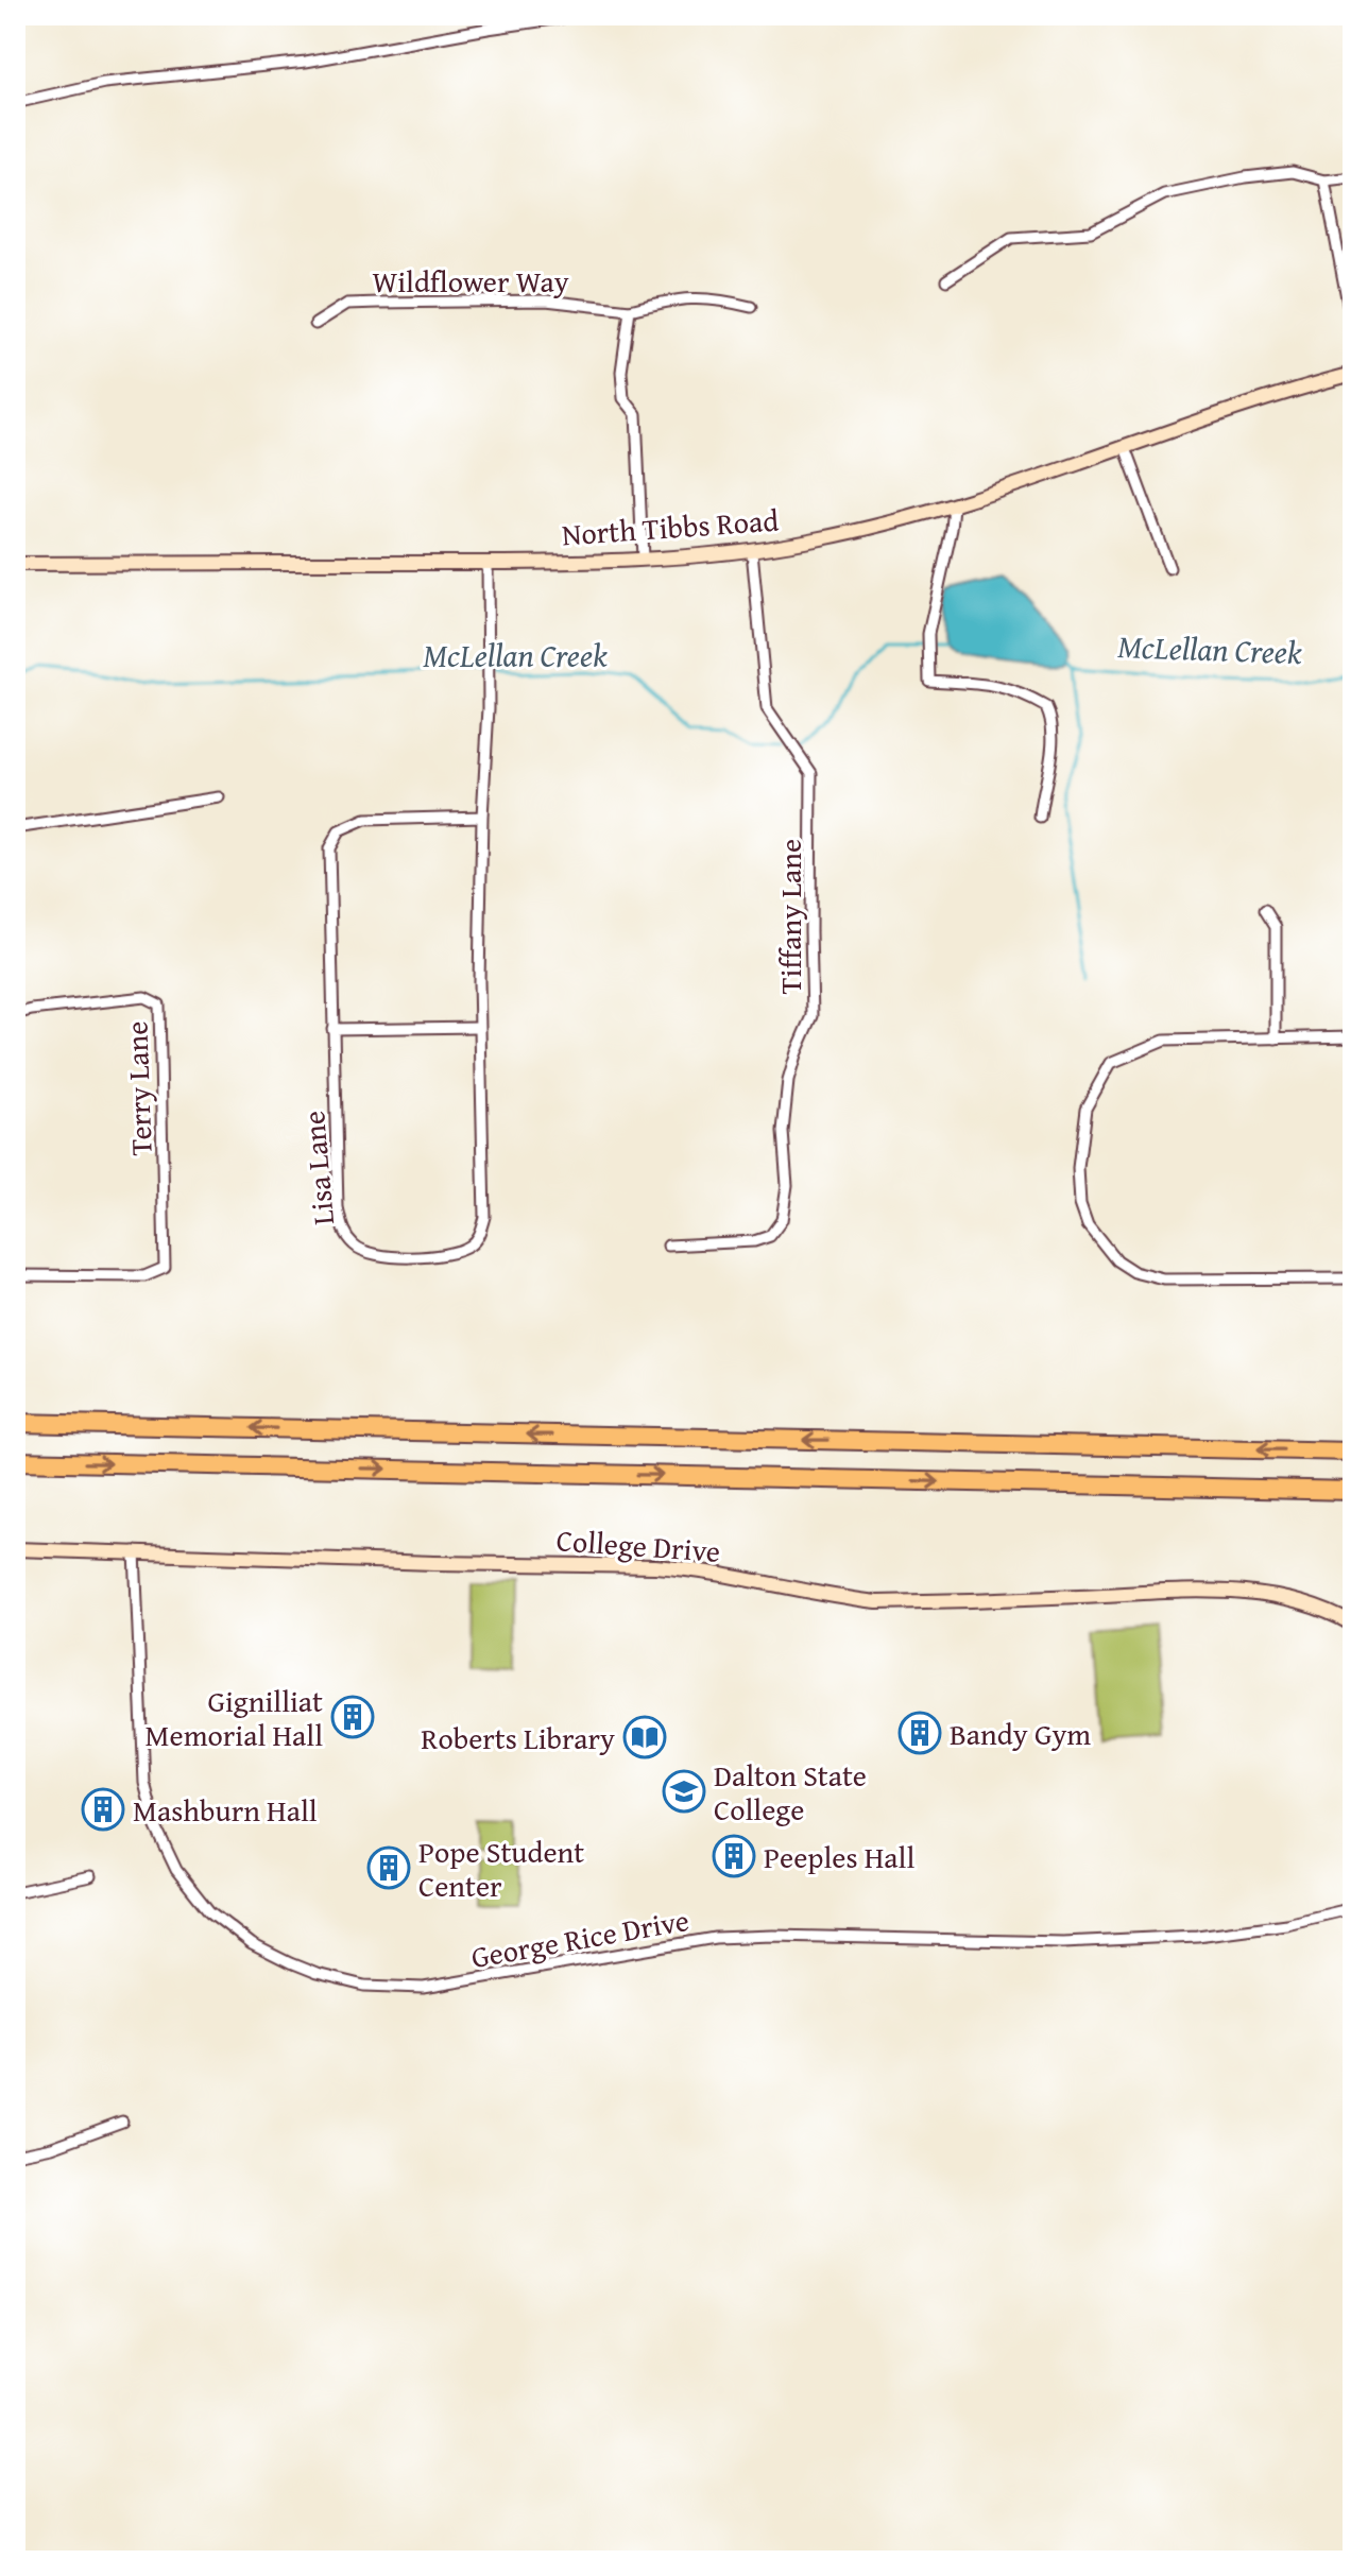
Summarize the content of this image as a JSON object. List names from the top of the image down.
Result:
{
  "streets": {
    "street": [
      "Wildflower Way",
      "North Tibbs Road",
      "Tiffany Lane",
      "Terry Lane",
      "Lisa Lane",
      "College Drive",
      "George Rice Drive"
    ]
  },
  "crossings": [
    ["North Tibbs Road", "Tiffany Lane"],
    ["North Tibbs Road", "Lisa Lane"],
    ["College Drive", "George Rice Drive"]
  ],
  "water": ["McLellan Creek"],
  "places": {
    "building": [
      "Gignilliat Memorial Hall",
      "Bandy Gym",
      "Mashburn Hall",
      "Peeples Hall",
      "Pope Student Center"
    ],
    "library": ["Roberts Library"],
    "school or university": ["Dalton State College"]
  }
}
